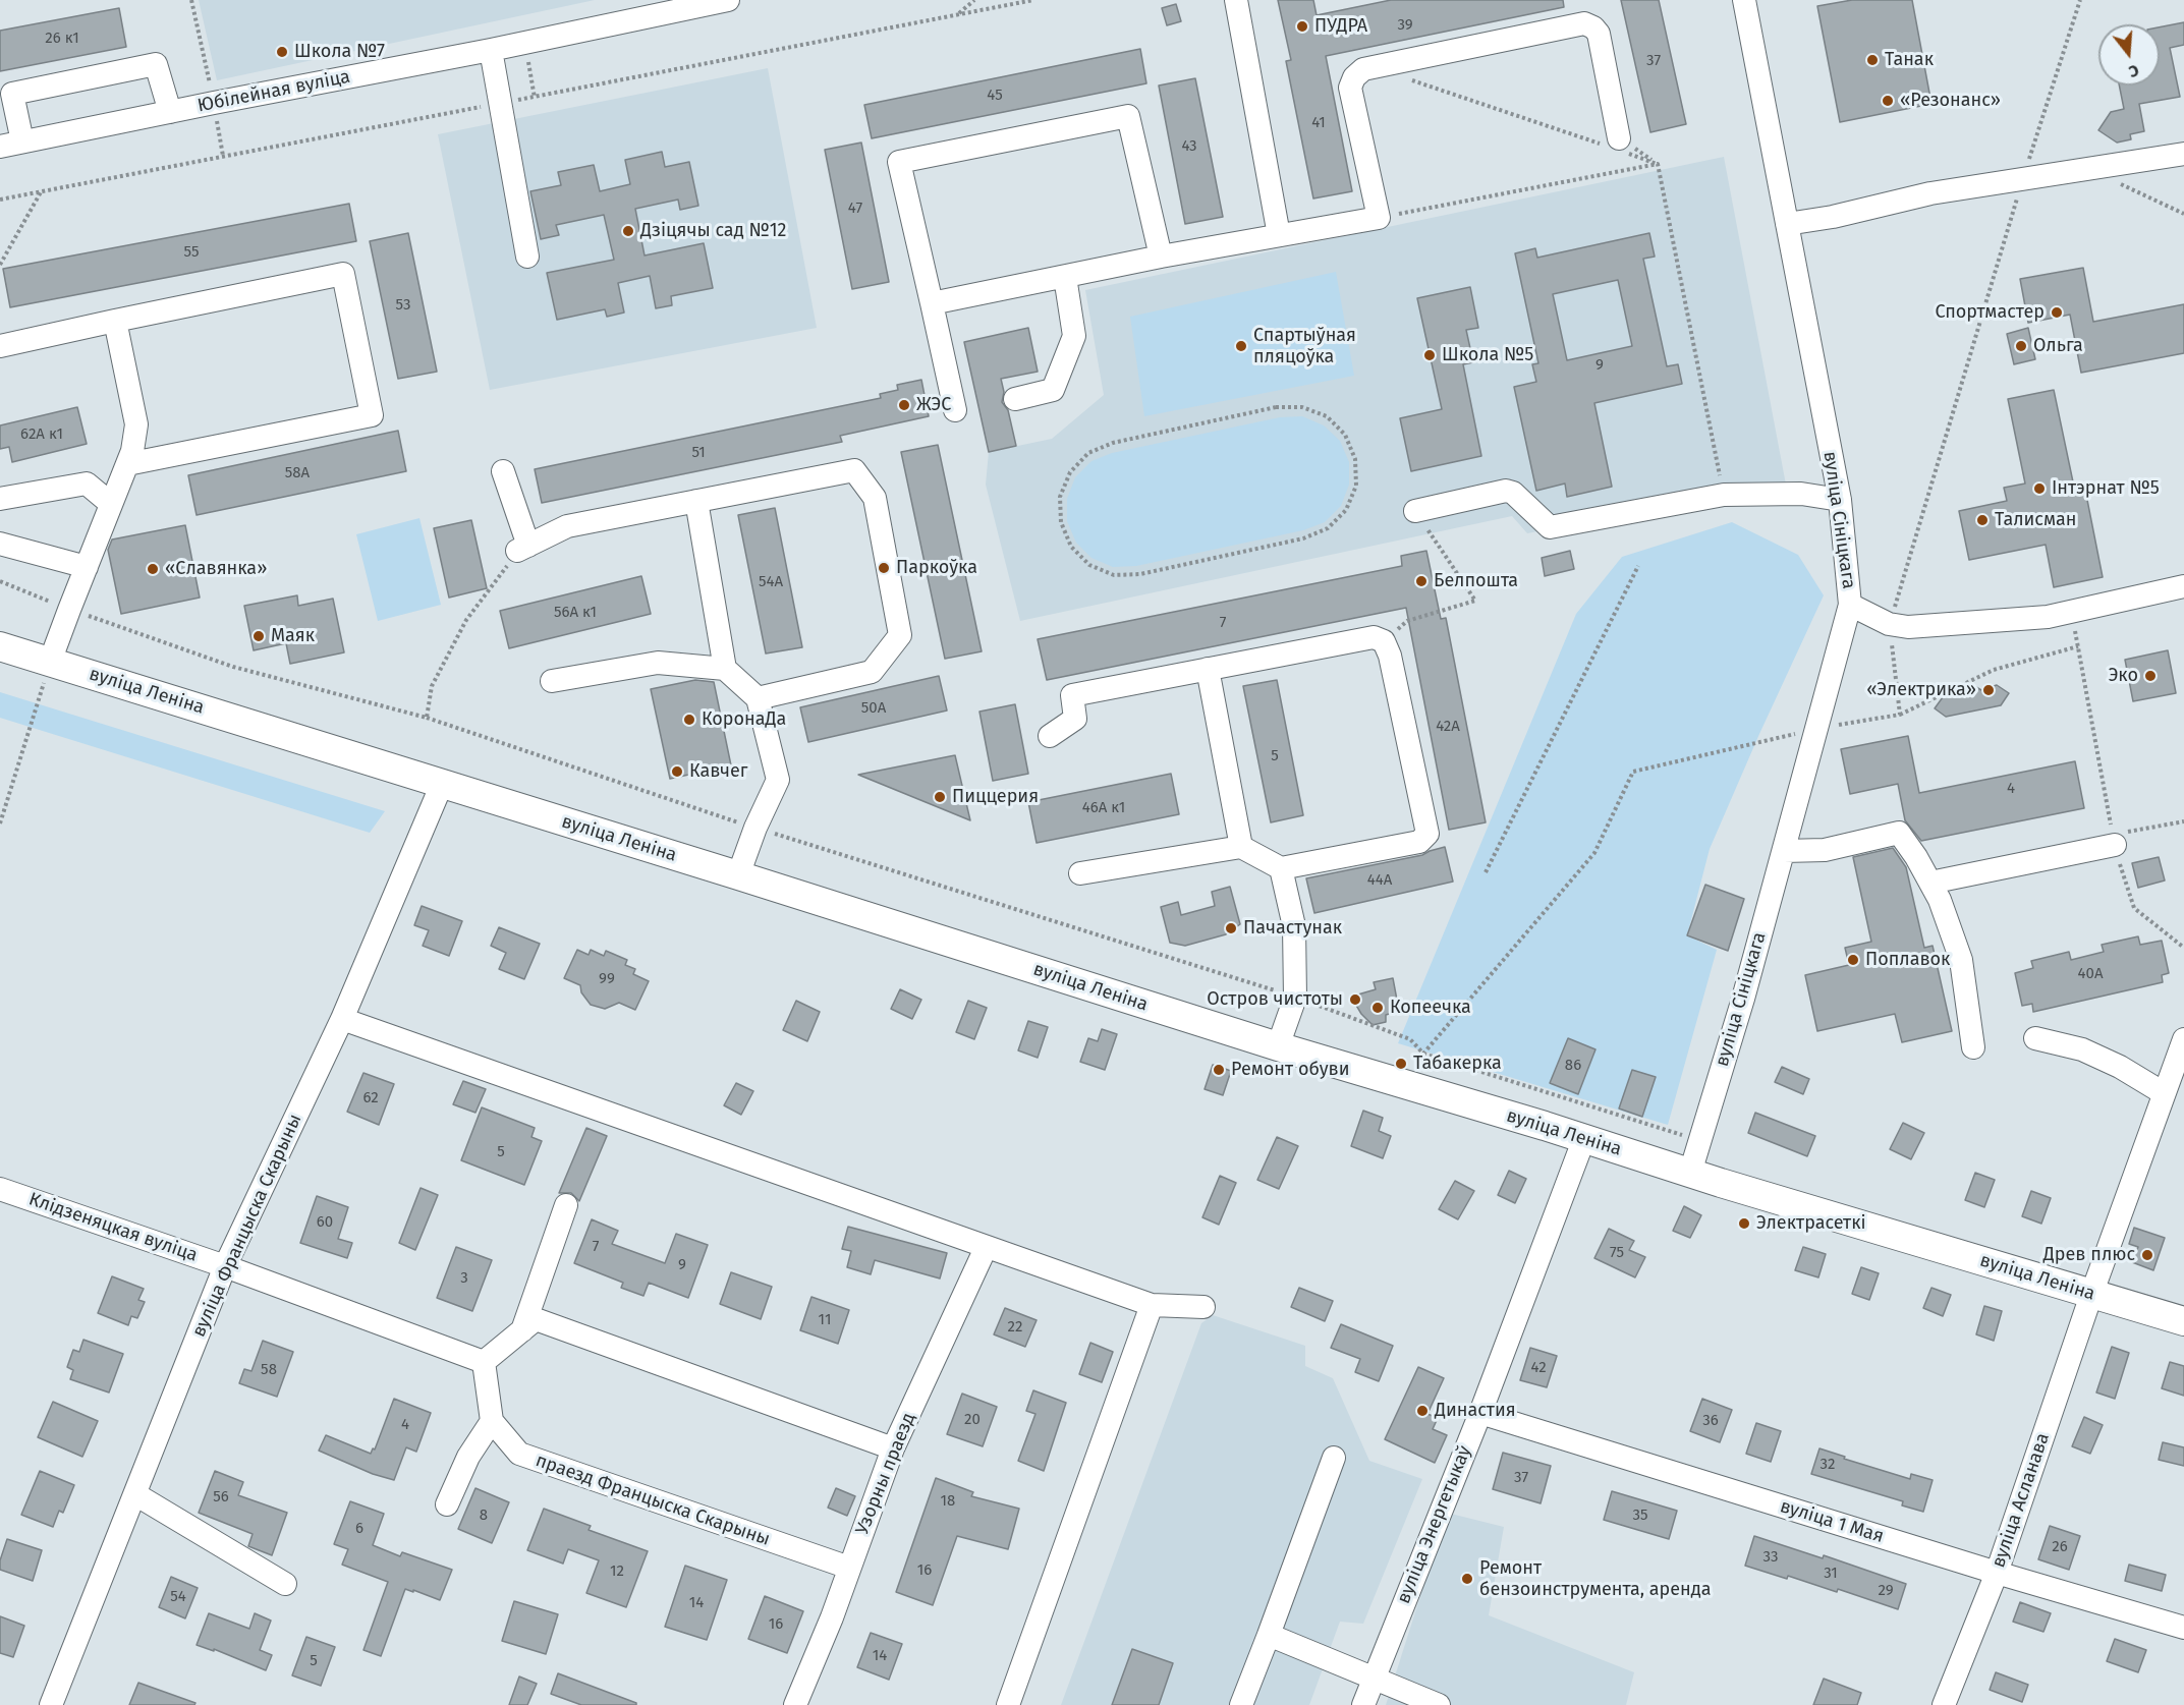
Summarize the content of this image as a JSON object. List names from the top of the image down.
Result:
{
  "streets": {
    "main road": ["вуліца Леніна"],
    "street": [
      "Юбілейная вуліца",
      "вуліца Сініцкага",
      "вуліца Францыска Скарыны",
      "Клідзеняцкая вуліца",
      "Узорны праезд",
      "праезд Францыска Скарыны",
      "вуліца Асланава",
      "вуліца 1 Мая",
      "вуліца Энергетыкаў"
    ]
  },
  "crossings": [
    ["вуліца Сініцкага", "вуліца Леніна"],
    ["вуліца Леніна", "вуліца Францыска Скарыны"],
    ["вуліца Леніна", "вуліца Асланава"],
    ["вуліца Леніна", "вуліца Энергетыкаў"],
    ["вуліца Францыска Скарыны", "Клідзеняцкая вуліца"],
    ["Узорны праезд", "праезд Францыска Скарыны"],
    ["вуліца Асланава", "вуліца 1 Мая"],
    ["вуліца 1 Мая", "вуліца Энергетыкаў"]
  ],
  "places": [
    "ПУДРА",
    "Школа №7",
    "Танак",
    "«Резонанс»",
    "Дзіцячы сад №12",
    "Спортмастер",
    "Спартыўная пляцоўка",
    "Ольга",
    "Школа №5",
    "ЖЭС",
    "Інтэрнат №5",
    "Талисман",
    "Паркоўка",
    "«Славянка»",
    "Белпошта",
    "Маяк",
    "Эко",
    "«Электрика»",
    "КоронаДа",
    "Кавчег",
    "Пиццерия",
    "Пачастунак",
    "Поплавок",
    "Остров чистоты",
    "Копеечка",
    "Табакерка",
    "Ремонт обуви",
    "Электрасеткі",
    "Древ плюс",
    "Династия",
    "Ремонт бензоинструмента, аренда"
  ],
  "house_numbers": [
    "39",
    "26 к1",
    "37",
    "45",
    "41",
    "43",
    "47",
    "55",
    "53",
    "9",
    "62А к1",
    "51",
    "58А",
    "54А",
    "56А к1",
    "7",
    "50А",
    "42А",
    "5",
    "4",
    "46А к1",
    "44А",
    "40А",
    "99",
    "86",
    "62",
    "5",
    "60",
    "7",
    "75",
    "9",
    "3",
    "11",
    "22",
    "42",
    "58",
    "20",
    "36",
    "4",
    "32",
    "37",
    "56",
    "18",
    "8",
    "35",
    "6",
    "26",
    "33",
    "16",
    "12",
    "31",
    "29",
    "54",
    "14",
    "16",
    "14",
    "5"
  ],
  "north": "bottom"
}
